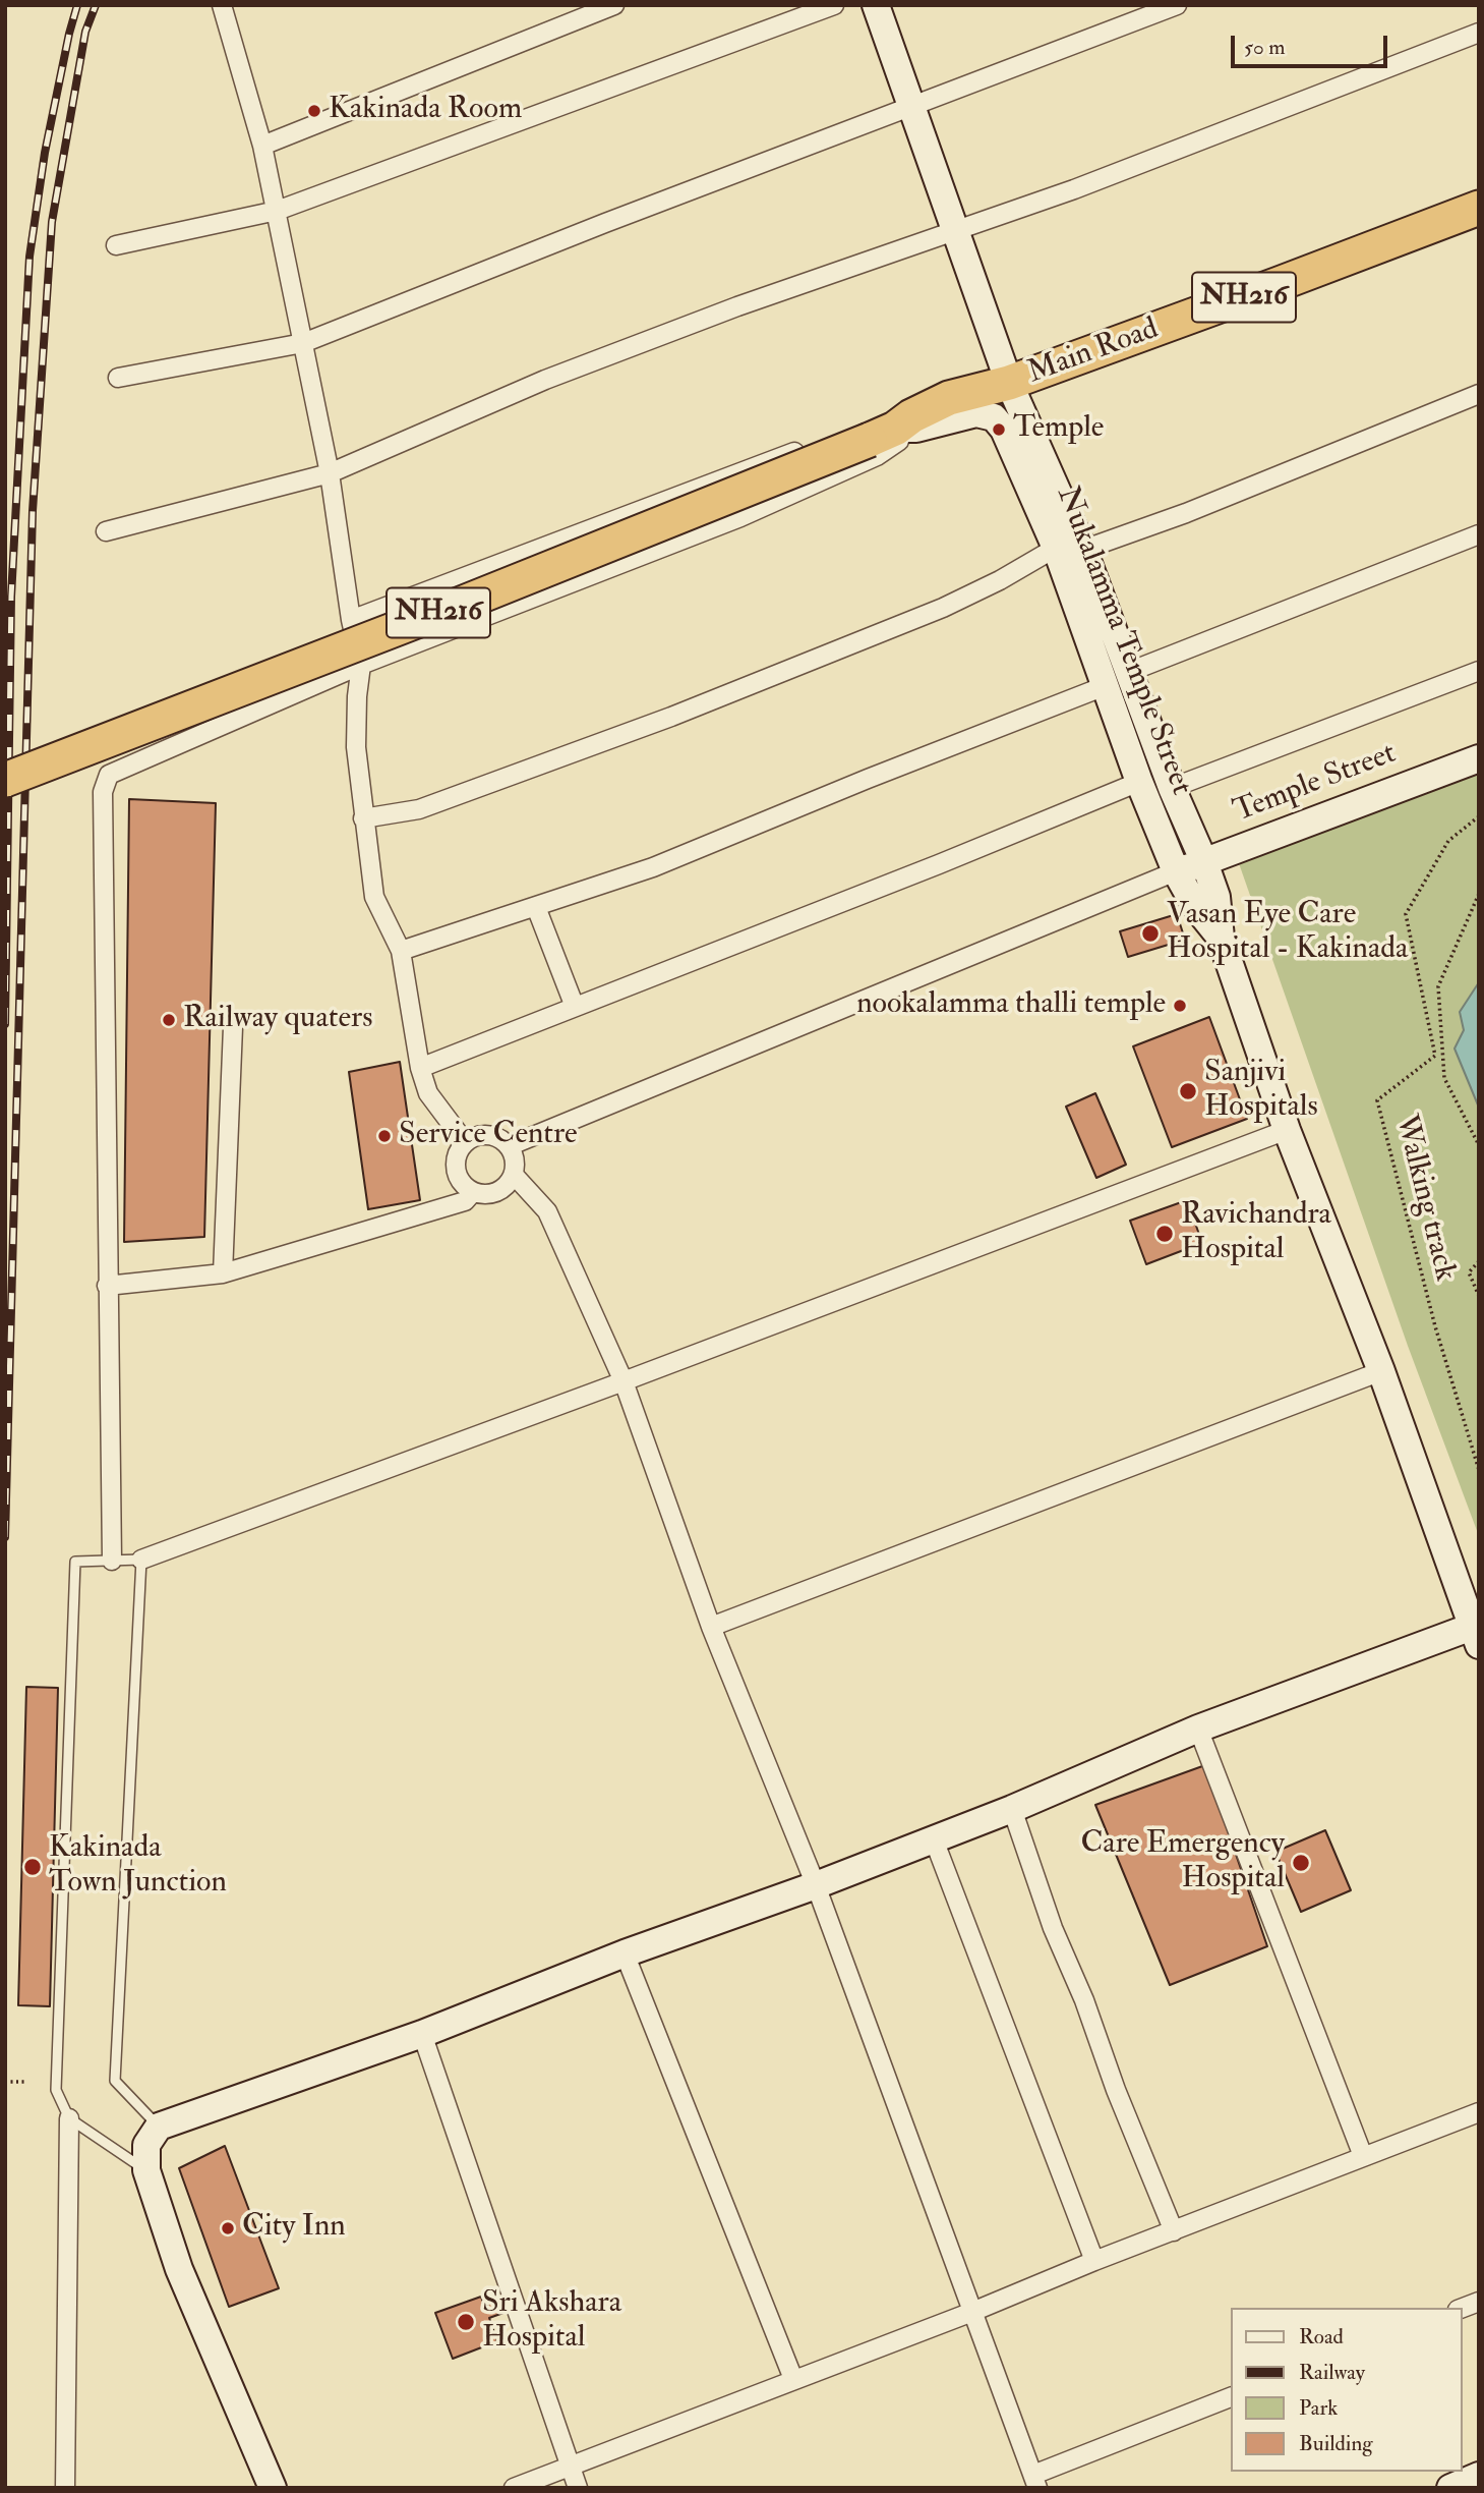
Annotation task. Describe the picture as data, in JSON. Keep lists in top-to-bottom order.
{
  "streets": {
    "highway": ["NH216", "Main Road"],
    "street": ["Nukalamma Temple Street", "Temple Street"],
    "path": ["Walking track"]
  },
  "crossings": [
    ["NH216", "Main Road"],
    ["NH216", "Nukalamma Temple Street"],
    ["Main Road", "Nukalamma Temple Street"],
    ["Nukalamma Temple Street", "Temple Street"]
  ],
  "places": [
    "Kakinada Room",
    "Temple",
    "Vasan Eye Care Hospital - Kakinada",
    "nookalamma thalli temple",
    "Railway quaters",
    "Sanjivi Hospitals",
    "Service Centre",
    "Ravichandra Hospital",
    "Care Emergency Hospital",
    "Kakinada Town Junction",
    "City Inn",
    "Sri Akshara Hospital"
  ],
  "legend": [
    "Road",
    "Railway",
    "Park",
    "Building"
  ],
  "scale_bar": "50 m"
}
